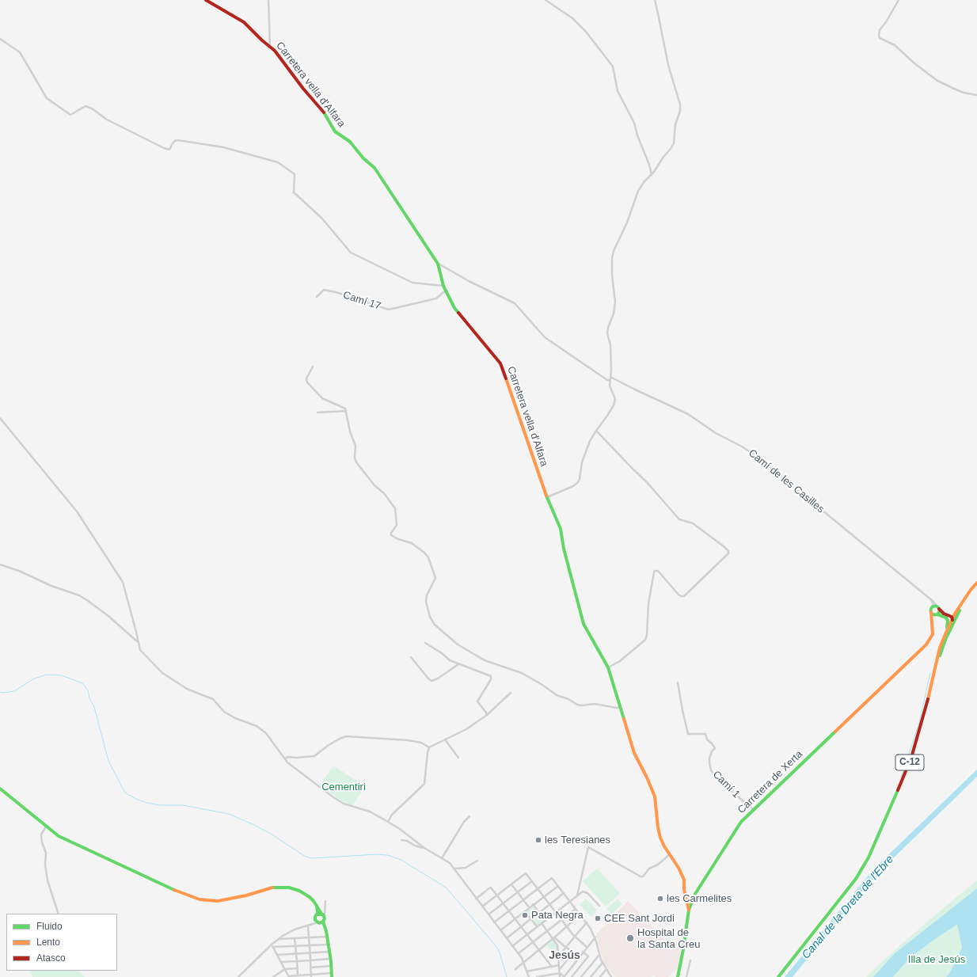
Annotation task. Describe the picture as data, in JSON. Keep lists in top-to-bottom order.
{
  "streets": {
    "street": [
      "Carretera vella d'Alfara",
      "Camí 17",
      "Camí de les Casilles",
      "C-12",
      "Carretera de Xerta",
      "Camí 1"
    ]
  },
  "crossings": [
    ["Carretera vella d'Alfara", "Camí 17"],
    ["Carretera vella d'Alfara", "Camí de les Casilles"],
    ["Carretera vella d'Alfara", "Carretera de Xerta"],
    ["Carretera de Xerta", "Camí 1"]
  ],
  "districts": ["Jesús"],
  "water": ["Canal de la Dreta de l'Ebre"],
  "parks": ["Cementiri", "Illa de Jesús"],
  "places": [
    "les Teresianes",
    "les Carmelites",
    "Pata Negra",
    "CEE Sant Jordi",
    "Hospital de la Santa Creu"
  ],
  "legend": ["Fluido", "Lento", "Atasco"]
}
